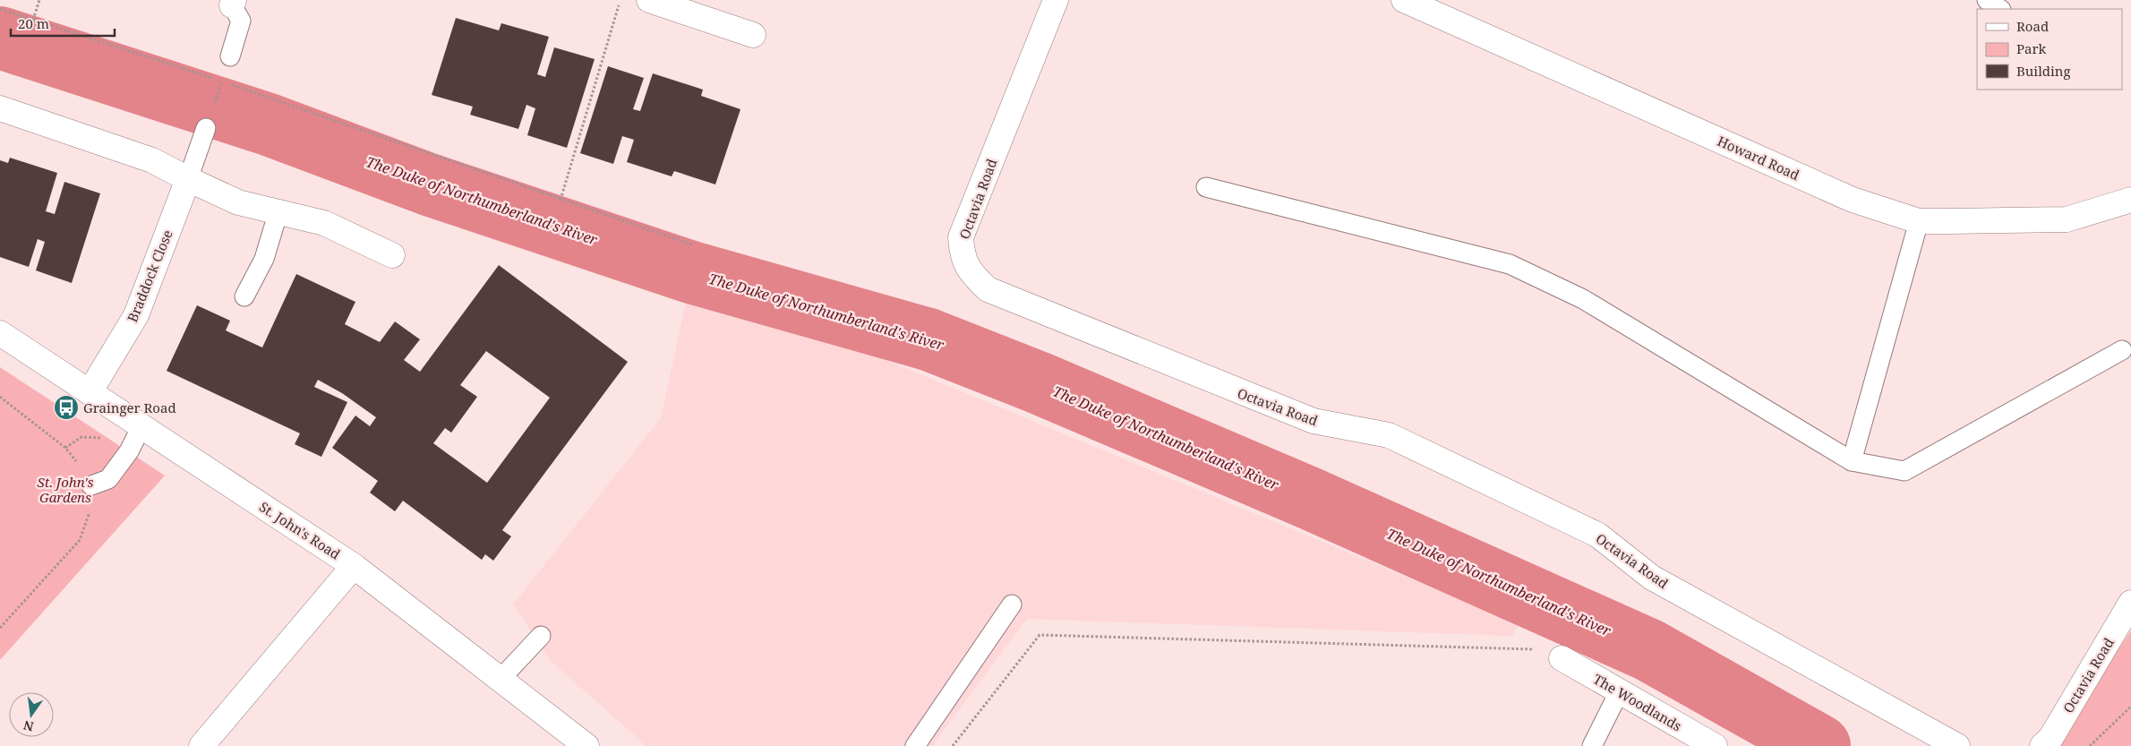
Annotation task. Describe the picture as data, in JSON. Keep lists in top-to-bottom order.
{
  "streets": {
    "street": [
      "Howard Road",
      "Octavia Road",
      "Braddock Close",
      "St. John's Road",
      "The Woodlands"
    ]
  },
  "crossings": [
    ["Braddock Close", "St. John's Road"]
  ],
  "water": ["The Duke of Northumberland's River"],
  "parks": ["St. John's Gardens"],
  "places": {
    "bus stop": ["Grainger Road"]
  },
  "legend": ["Road", "Park", "Building"],
  "scale_bar": "20 m",
  "north": "bottom"
}
